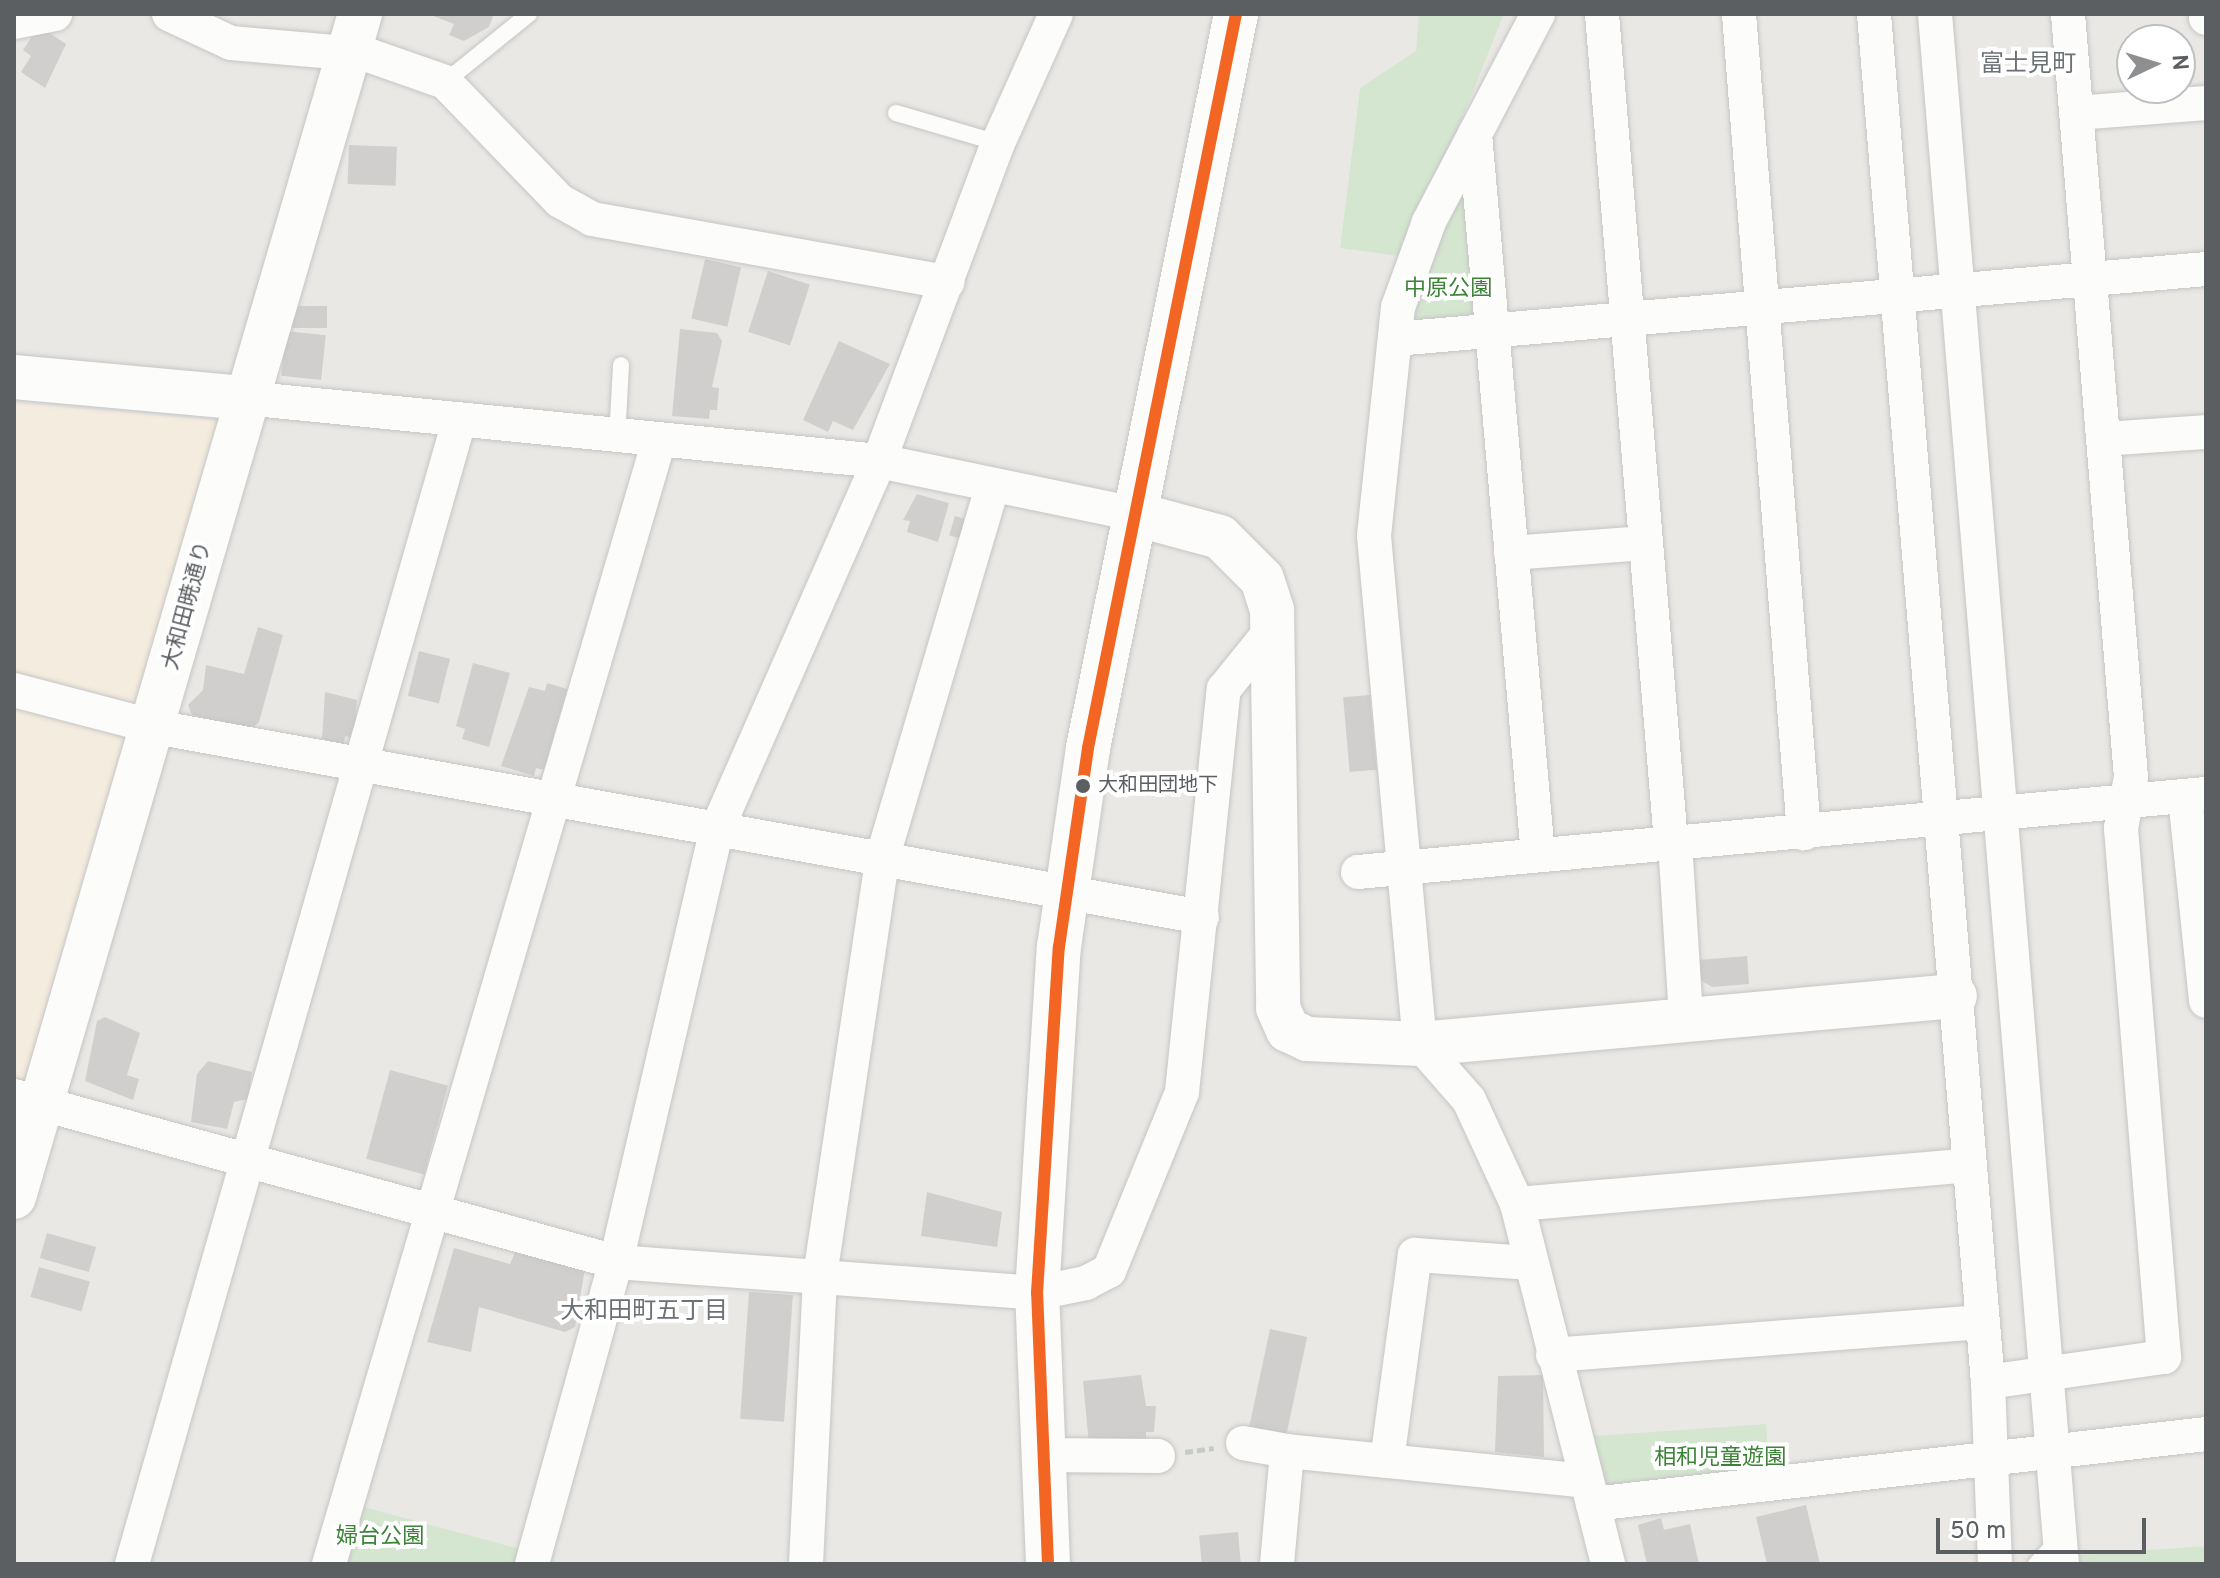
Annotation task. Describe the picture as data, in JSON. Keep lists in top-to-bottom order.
{
  "streets": {
    "street": ["大和田暁通り"]
  },
  "districts": ["富士見町", "大和田町五丁目"],
  "parks": ["中原公園", "相和児童遊園", "婦台公園"],
  "places": ["大和田団地下"],
  "scale_bar": "50 m",
  "north": "right"
}
